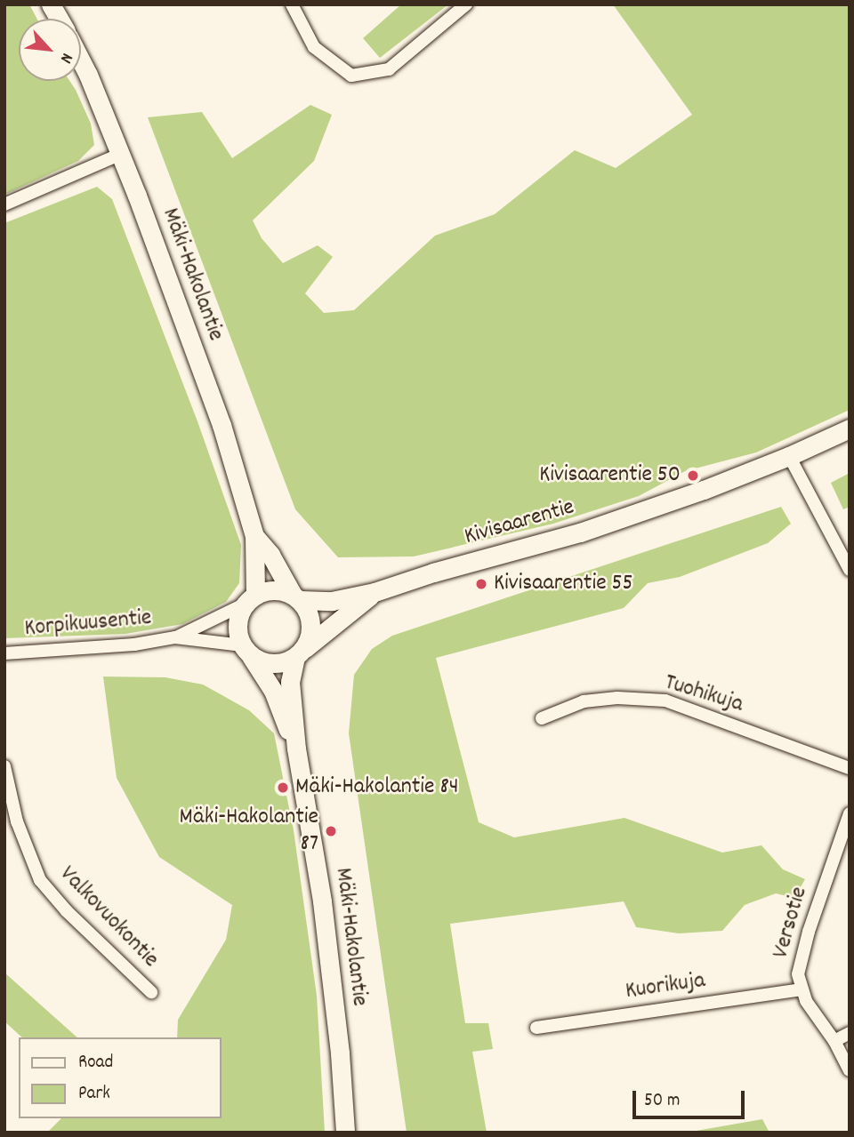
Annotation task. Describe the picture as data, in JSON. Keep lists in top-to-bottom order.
{
  "streets": {
    "street": [
      "Mäki-Hakolantie",
      "Kivisaarentie",
      "Korpikuusentie",
      "Tuohikuja",
      "Valkovuokontie",
      "Versotie",
      "Kuorikuja"
    ]
  },
  "crossings": [
    ["Mäki-Hakolantie", "Kivisaarentie"],
    ["Mäki-Hakolantie", "Korpikuusentie"],
    ["Kivisaarentie", "Korpikuusentie"],
    ["Versotie", "Kuorikuja"]
  ],
  "places": [
    "Kivisaarentie 50",
    "Kivisaarentie 55",
    "Mäki-Hakolantie 84",
    "Mäki-Hakolantie 87"
  ],
  "legend": ["Road", "Park"],
  "scale_bar": "50 m",
  "north": "bottom right"
}
